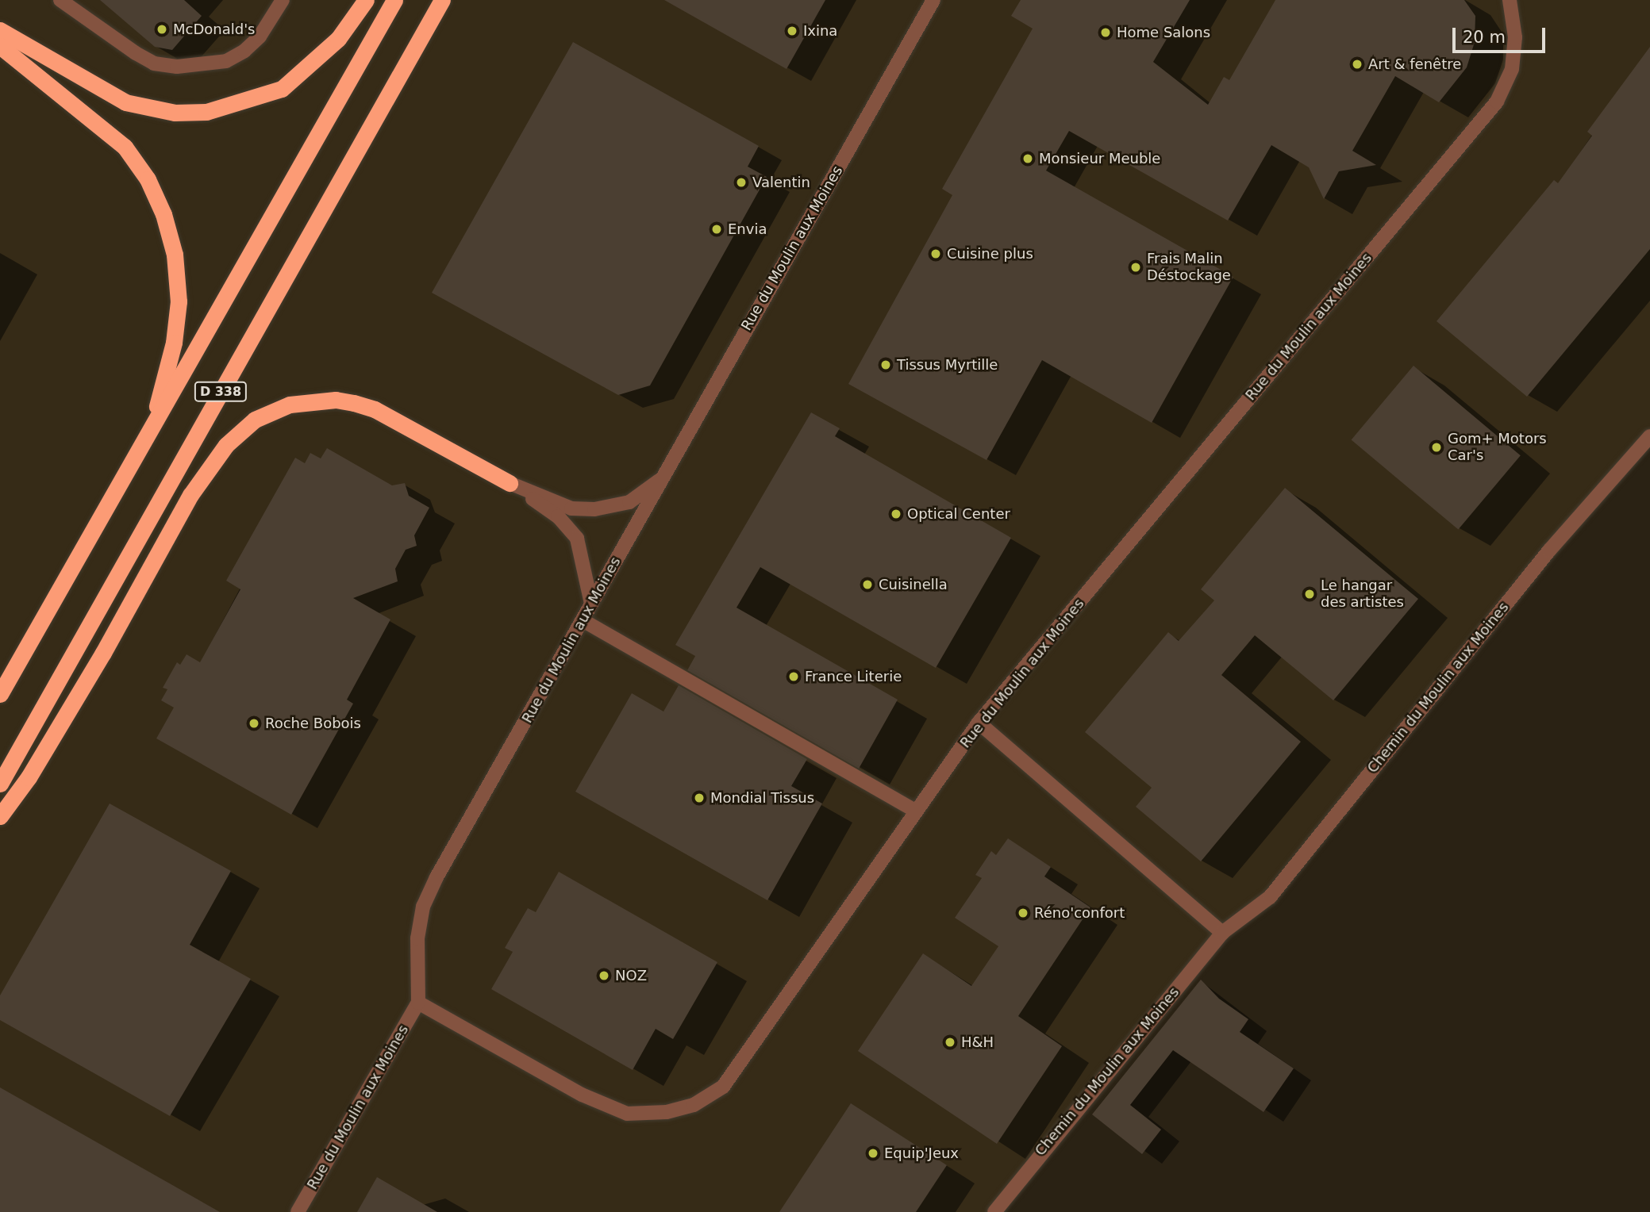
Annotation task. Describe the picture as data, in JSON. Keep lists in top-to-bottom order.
{
  "streets": {
    "highway": ["D 338"],
    "street": ["Rue du Moulin aux Moines", "Chemin du Moulin aux Moines"]
  },
  "places": [
    "McDonald's",
    "Ixina",
    "Home Salons",
    "Art & fenêtre",
    "Monsieur Meuble",
    "Valentin",
    "Envia",
    "Cuisine plus",
    "Frais Malin Déstockage",
    "Tissus Myrtille",
    "Gom+ Motors Car's",
    "Optical Center",
    "Cuisinella",
    "Le hangar des artistes",
    "France Literie",
    "Roche Bobois",
    "Mondial Tissus",
    "Réno'confort",
    "NOZ",
    "H&H",
    "Equip'Jeux"
  ],
  "scale_bar": "20 m"
}
